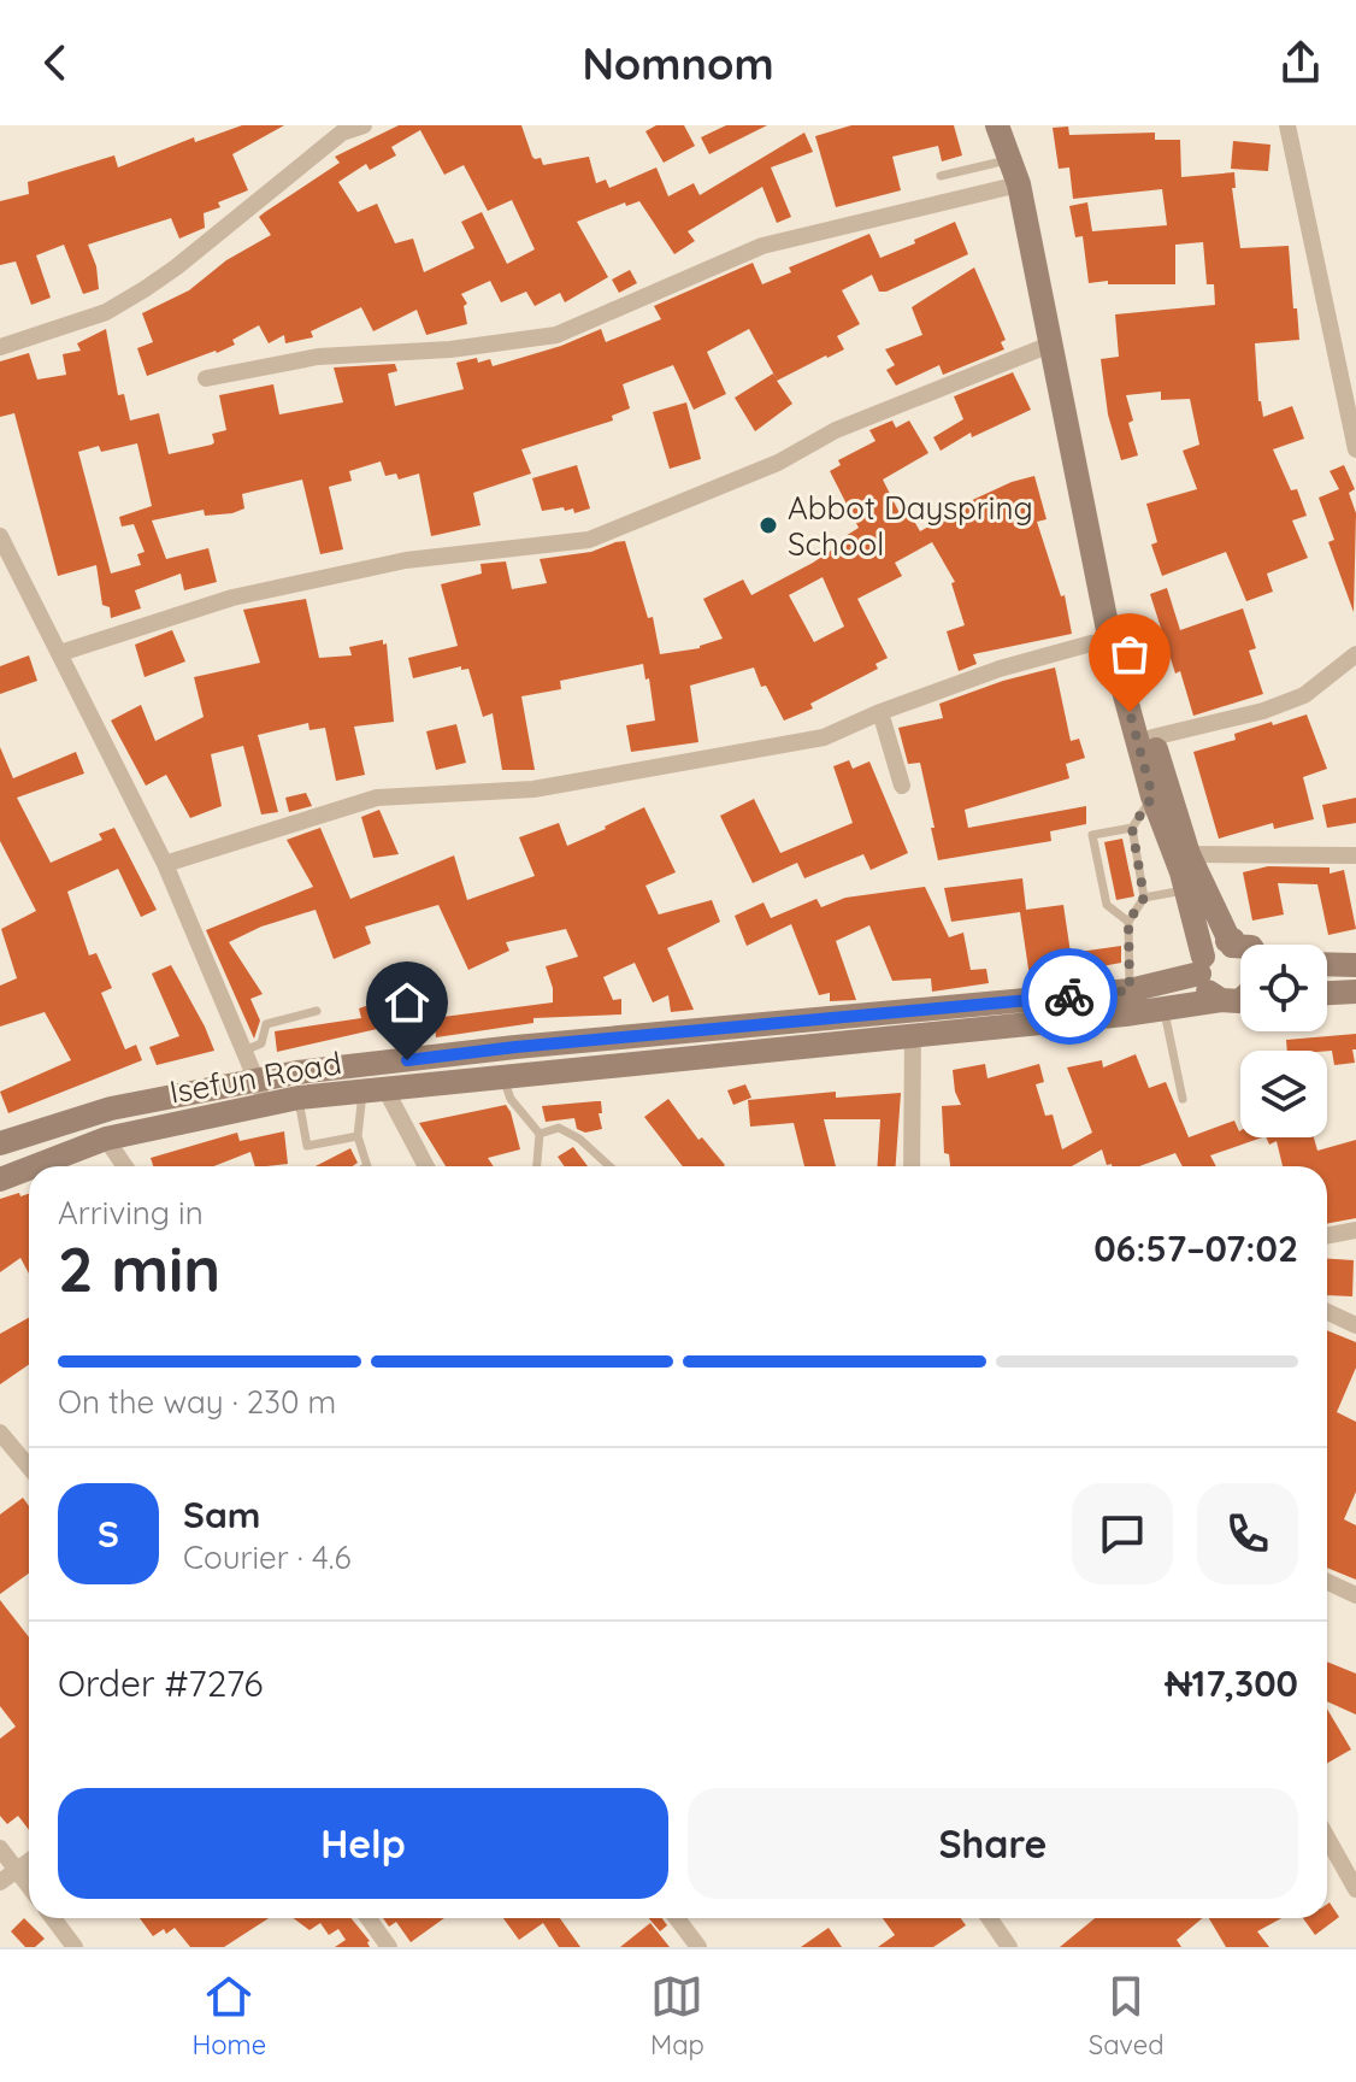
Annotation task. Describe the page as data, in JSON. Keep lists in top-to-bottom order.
{
  "streets": {
    "street": ["Isefun Road"]
  },
  "places": ["Abbot Dayspring School"],
  "page": {
    "header": "Nomnom",
    "heading": ["2 min", "Arriving in", "06:57–07:02"],
    "panel": [
      "Sam",
      "Courier · 4.6",
      "Order #7276",
      "₦17,300"
    ],
    "bar": "On the way · 230 m",
    "round": "S",
    "buttons": ["Help", "Share"],
    "tabs": ["Home", "Map", "Saved"]
  }
}
